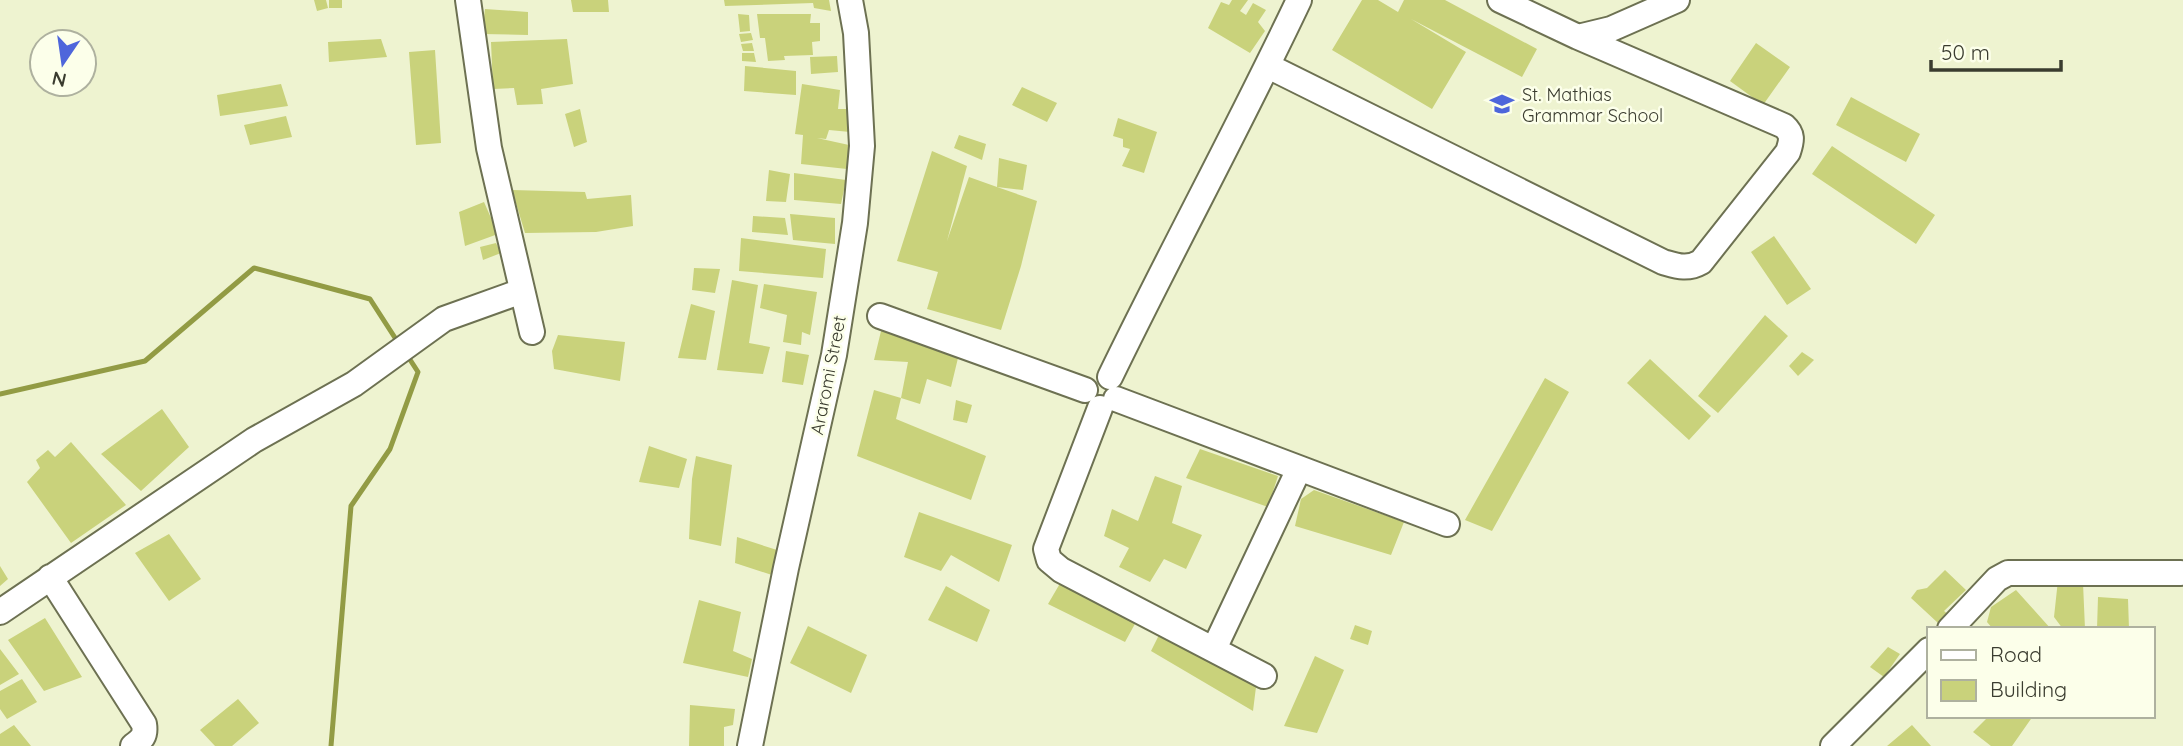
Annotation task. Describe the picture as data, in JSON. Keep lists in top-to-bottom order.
{
  "streets": {
    "street": ["Araromi Street"]
  },
  "places": {
    "school or university": ["St. Mathias Grammar School"]
  },
  "legend": ["Road", "Building"],
  "scale_bar": "50 m",
  "north": "bottom"
}
